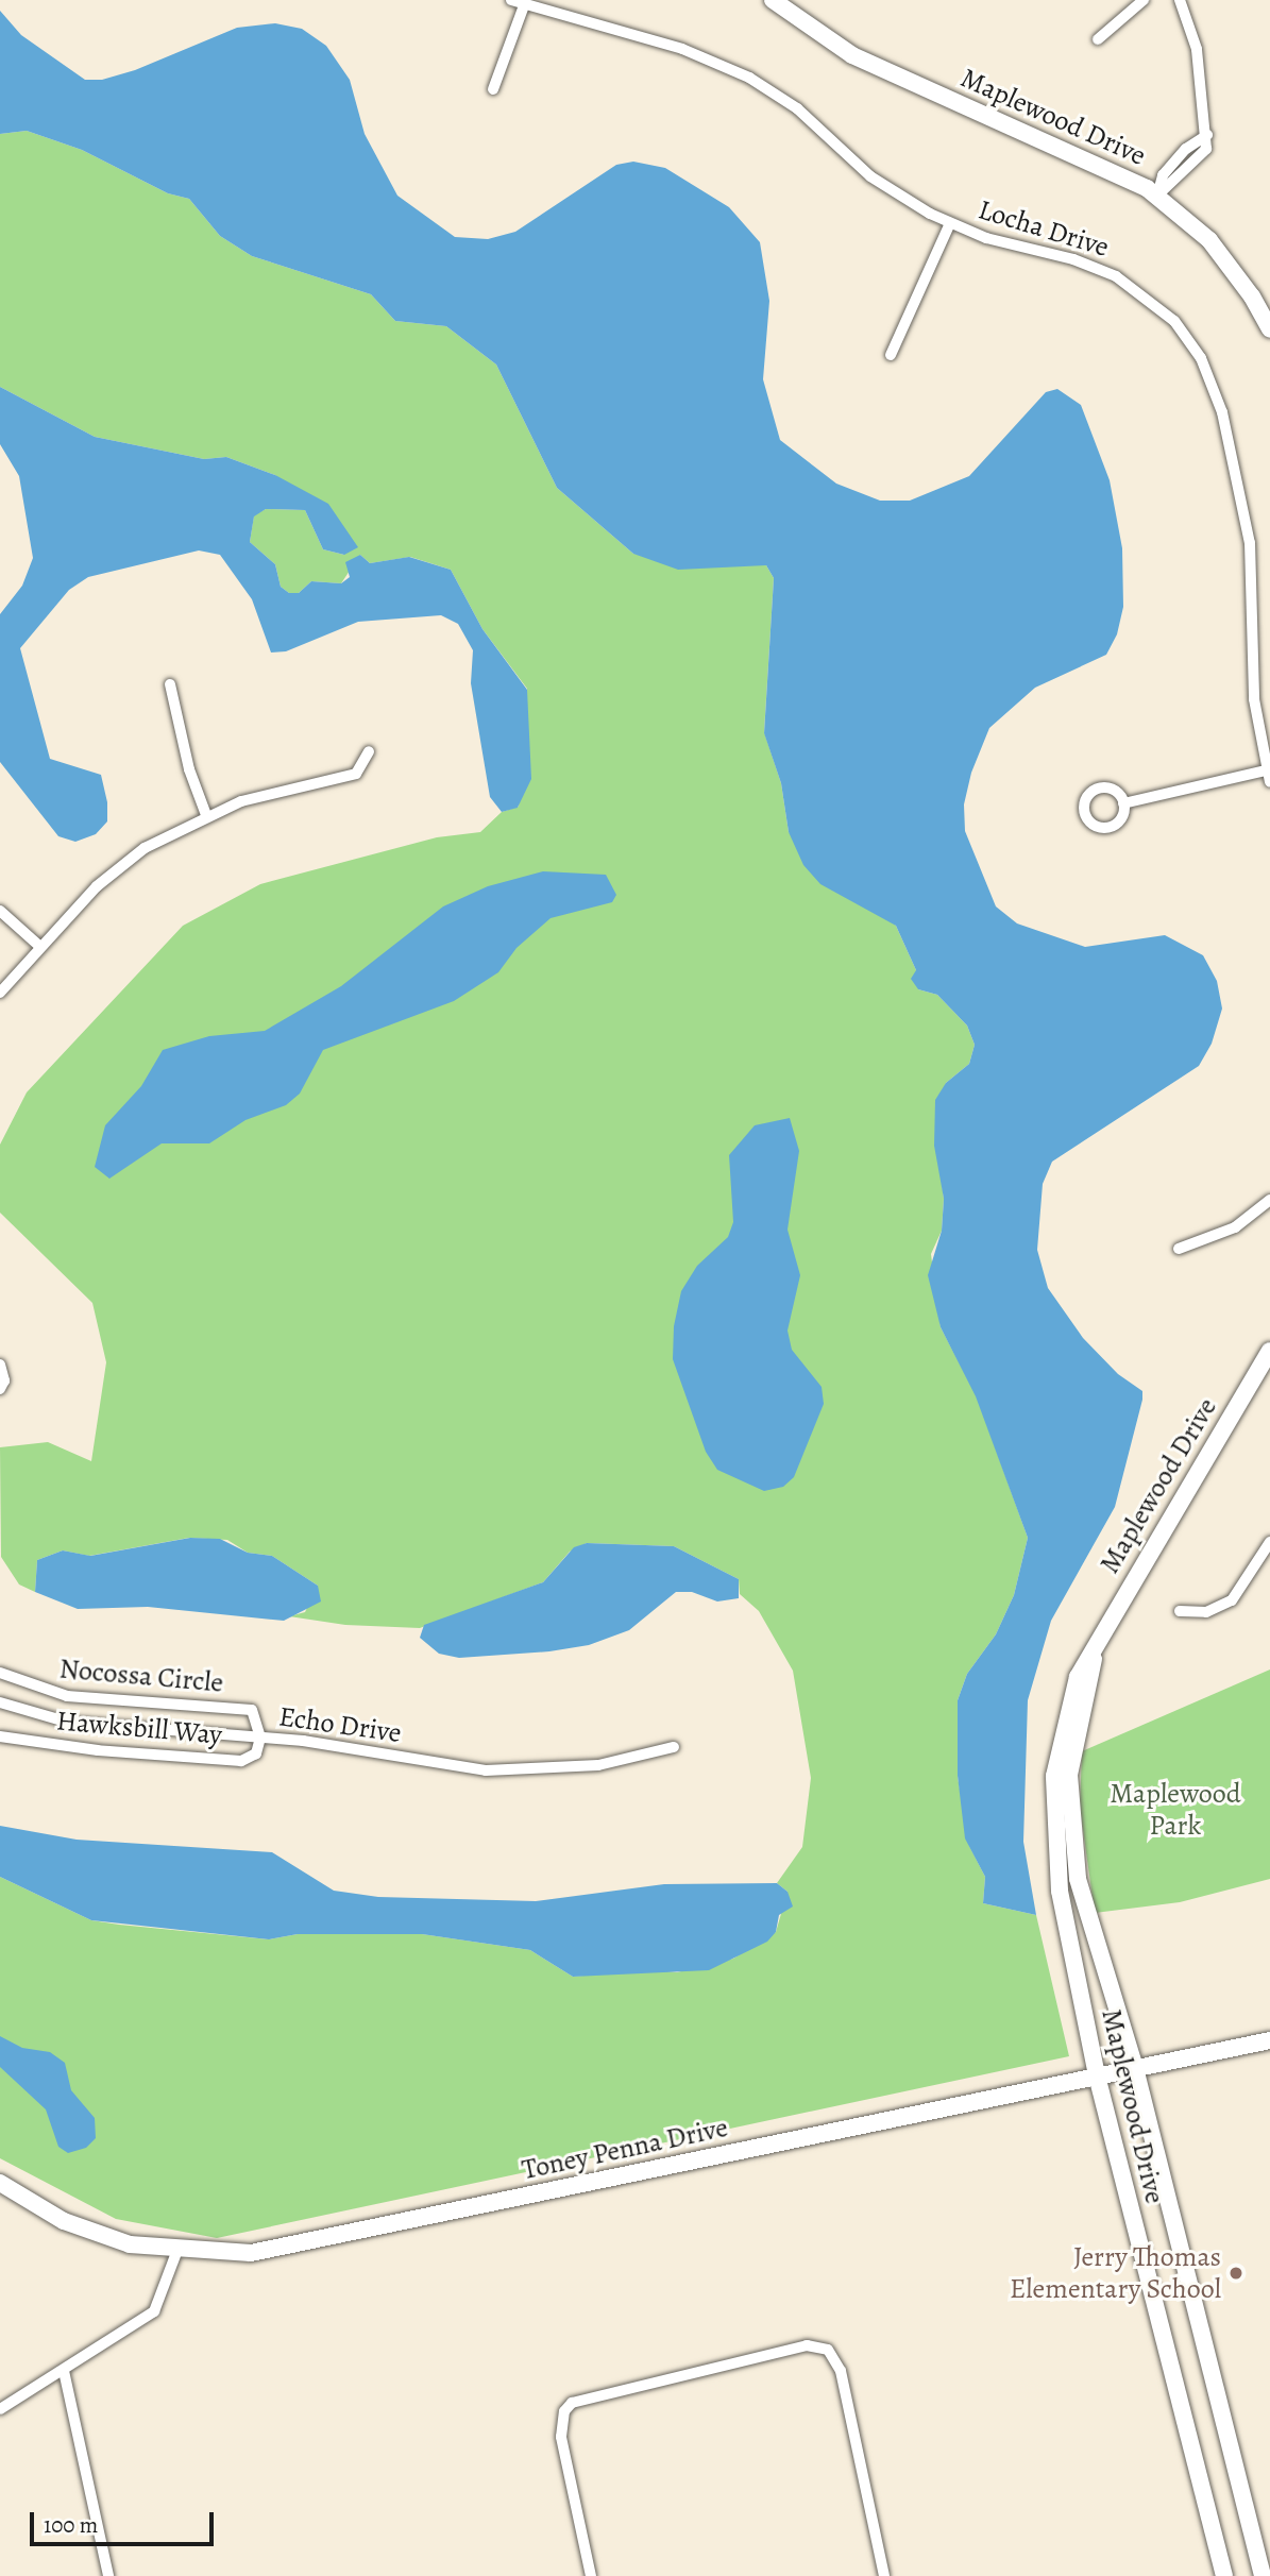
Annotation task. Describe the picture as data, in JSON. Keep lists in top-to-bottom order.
{
  "streets": {
    "street": [
      "Maplewood Drive",
      "Locha Drive",
      "Nocossa Circle",
      "Echo Drive",
      "Hawksbill Way",
      "Toney Penna Drive"
    ]
  },
  "crossings": [
    ["Maplewood Drive", "Toney Penna Drive"],
    ["Nocossa Circle", "Echo Drive"],
    ["Nocossa Circle", "Hawksbill Way"],
    ["Echo Drive", "Hawksbill Way"]
  ],
  "parks": ["Maplewood Park"],
  "places": ["Jerry Thomas Elementary School"],
  "scale_bar": "100 m"
}
